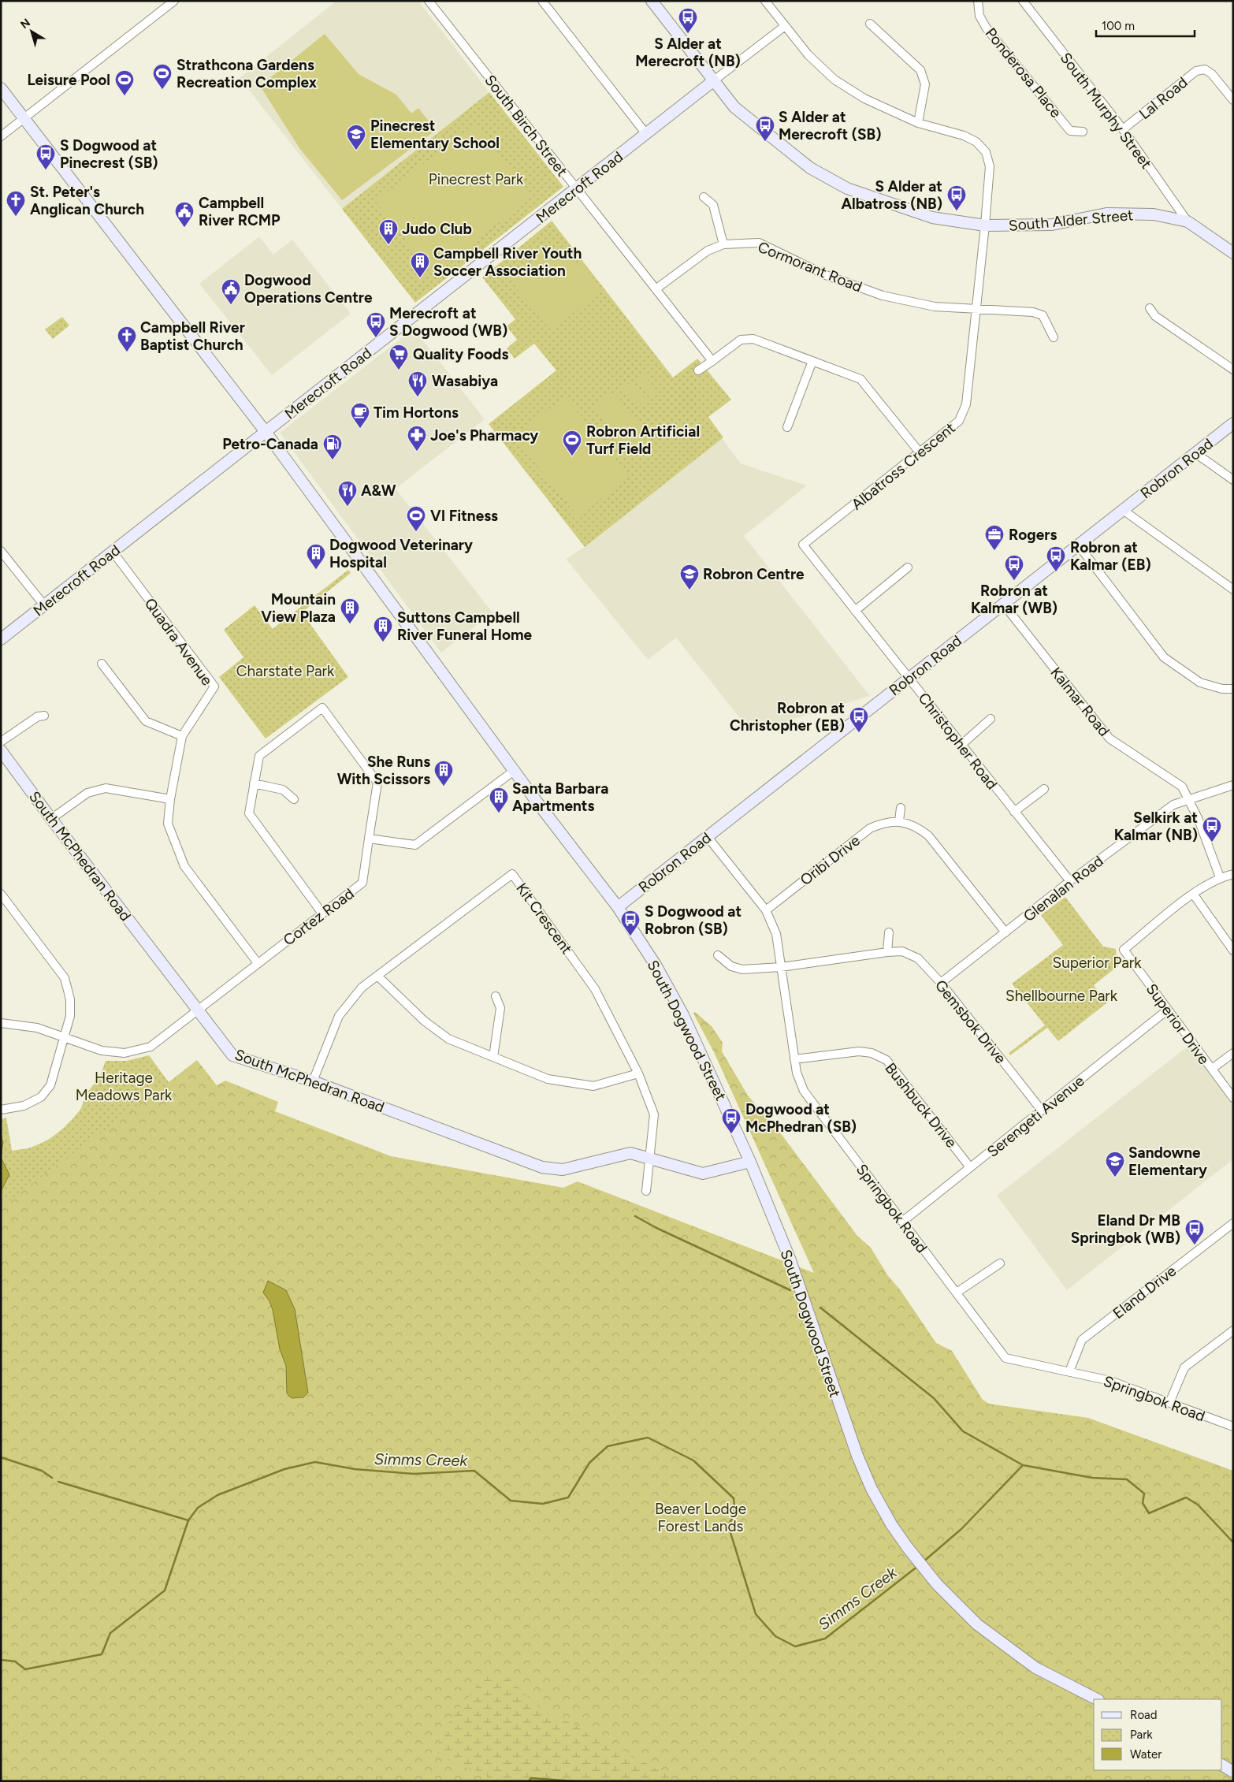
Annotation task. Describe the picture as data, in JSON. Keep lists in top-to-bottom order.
{
  "streets": {
    "street": [
      "Ponderosa Place",
      "Lal Road",
      "South Murphy Street",
      "South Birch Street",
      "Merecroft Road",
      "South Alder Street",
      "Cormorant Road",
      "Albatross Crescent",
      "Robron Road",
      "Quadra Avenue",
      "Kalmar Road",
      "Christopher Road",
      "South McPhedran Road",
      "Oribi Drive",
      "Glenalan Road",
      "Cortez Road",
      "Kit Crescent",
      "Gemsbok Drive",
      "Superior Drive",
      "South Dogwood Street",
      "Bushbuck Drive",
      "Serengeti Avenue",
      "Springbok Road",
      "Eland Drive"
    ]
  },
  "crossings": [
    ["Lal Road", "South Murphy Street"],
    ["South Murphy Street", "South Alder Street"],
    ["South Birch Street", "Merecroft Road"],
    ["South Birch Street", "Cormorant Road"],
    ["Merecroft Road", "South Alder Street"],
    ["Merecroft Road", "Albatross Crescent"],
    ["Merecroft Road", "Quadra Avenue"],
    ["Merecroft Road", "South Dogwood Street"],
    ["South Alder Street", "Albatross Crescent"],
    ["Cormorant Road", "Albatross Crescent"],
    ["Albatross Crescent", "Christopher Road"],
    ["Robron Road", "Kalmar Road"],
    ["Robron Road", "Christopher Road"],
    ["Robron Road", "South Dogwood Street"],
    ["Robron Road", "Springbok Road"],
    ["Quadra Avenue", "Cortez Road"],
    ["Kalmar Road", "Glenalan Road"],
    ["Christopher Road", "Glenalan Road"],
    ["South McPhedran Road", "Cortez Road"],
    ["South McPhedran Road", "Kit Crescent"],
    ["South McPhedran Road", "South Dogwood Street"],
    ["Oribi Drive", "Glenalan Road"],
    ["Oribi Drive", "Springbok Road"],
    ["Glenalan Road", "Gemsbok Drive"],
    ["Gemsbok Drive", "Serengeti Avenue"],
    ["Gemsbok Drive", "Springbok Road"],
    ["Superior Drive", "Serengeti Avenue"],
    ["Bushbuck Drive", "Serengeti Avenue"],
    ["Bushbuck Drive", "Springbok Road"],
    ["Serengeti Avenue", "Springbok Road"],
    ["Springbok Road", "Eland Drive"]
  ],
  "water": ["Simms Creek"],
  "parks": [
    "Pinecrest Park",
    "Charstate Park",
    "Superior Park",
    "Shellbourne Park",
    "Heritage Meadows Park",
    "Beaver Lodge Forest Lands"
  ],
  "places": {
    "bus stop": [
      "S Alder at Merecroft (NB)",
      "S Alder at Merecroft (SB)",
      "S Dogwood at Pinecrest (SB)",
      "S Alder at Albatross (NB)",
      "Merecroft at S Dogwood (WB)",
      "Robron at Kalmar (EB)",
      "Robron at Kalmar (WB)",
      "Robron at Christopher (EB)",
      "Selkirk at Kalmar (NB)",
      "S Dogwood at Robron (SB)",
      "Dogwood at McPhedran (SB)",
      "Eland Dr MB Springbok (WB)"
    ],
    "sports": [
      "Strathcona Gardens Recreation Complex",
      "Leisure Pool",
      "Robron Artificial Turf Field",
      "VI Fitness"
    ],
    "school or university": ["Pinecrest Elementary School", "Robron Centre", "Sandowne Elementary"],
    "church": ["St. Peter's Anglican Church", "Campbell River Baptist Church"],
    "public building": ["Campbell River RCMP", "Dogwood Operations Centre"],
    "building": [
      "Judo Club",
      "Campbell River Youth Soccer Association",
      "Dogwood Veterinary Hospital",
      "Mountain View Plaza",
      "Suttons Campbell River Funeral Home",
      "She Runs With Scissors",
      "Santa Barbara Apartments"
    ],
    "supermarket": ["Quality Foods"],
    "restaurant": ["Wasabiya", "A&W"],
    "cafe": ["Tim Hortons"],
    "pharmacy": ["Joe's Pharmacy"],
    "fuel station": ["Petro-Canada"],
    "office": ["Rogers"]
  },
  "legend": ["Road", "Park", "Water"],
  "scale_bar": "100 m",
  "north": "top left"
}
